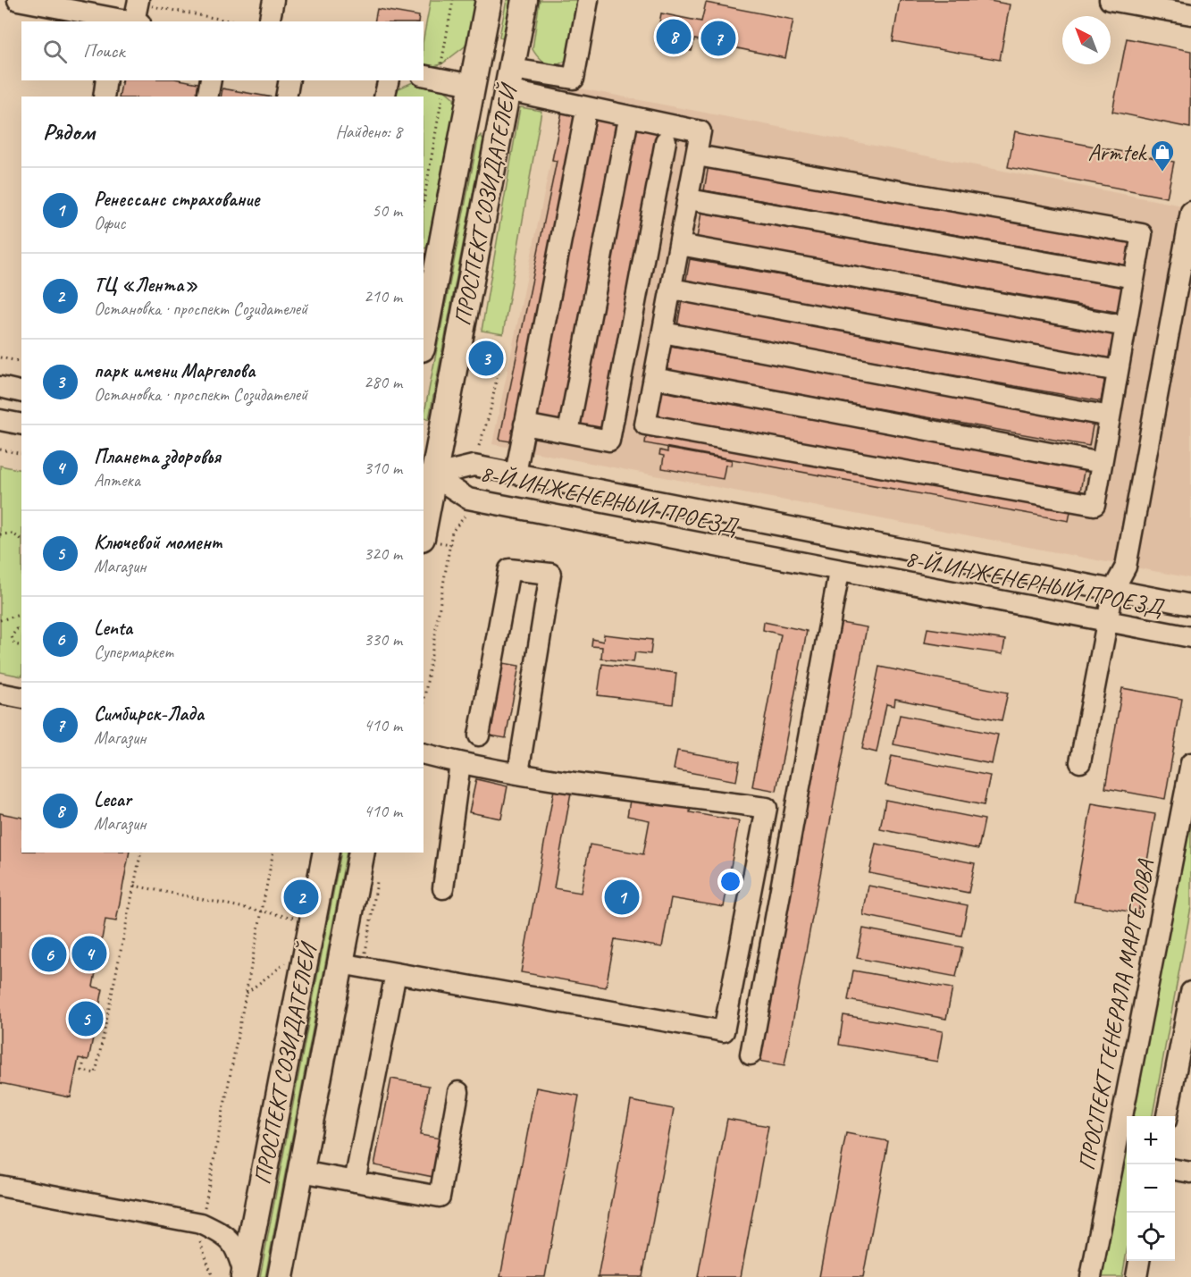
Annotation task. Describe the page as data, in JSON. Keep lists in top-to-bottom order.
{
  "streets": {
    "main road": ["ПРОСПЕКТ СОЗИДАТЕЛЕЙ"],
    "street": ["8-Й ИНЖЕНЕРНЫЙ ПРОЕЗД", "ПРОСПЕКТ ГЕНЕРАЛА МАРГЕЛОВА"]
  },
  "crossings": [
    ["ПРОСПЕКТ СОЗИДАТЕЛЕЙ", "8-Й ИНЖЕНЕРНЫЙ ПРОЕЗД"]
  ],
  "places": {
    "shop": ["Armtek"]
  },
  "north": "top left",
  "page": {
    "pins": [
      "8",
      "7",
      "3",
      "1",
      "2",
      "4",
      "6",
      "5"
    ],
    "search": "Поиск",
    "heading": ["Рядом", "Найдено: 8"],
    "list": [
      {
        "mark": "1",
        "name": "Ренессанс страхование",
        "note": "Офис",
        "value": "50 m"
      },
      {
        "mark": "2",
        "name": "ТЦ «Лента»",
        "note": "Остановка · проспект Созидателей",
        "value": "210 m"
      },
      {
        "mark": "3",
        "name": "парк имени Маргелова",
        "note": "Остановка · проспект Созидателей",
        "value": "280 m"
      },
      {
        "mark": "4",
        "name": "Планета здоровья",
        "note": "Аптека",
        "value": "310 m"
      },
      {
        "mark": "5",
        "name": "Ключевой момент",
        "note": "Магазин",
        "value": "320 m"
      },
      {
        "mark": "6",
        "name": "Lenta",
        "note": "Супермаркет",
        "value": "330 m"
      },
      {
        "mark": "7",
        "name": "Симбирск-Лада",
        "note": "Магазин",
        "value": "410 m"
      },
      {
        "mark": "8",
        "name": "Lecar",
        "note": "Магазин",
        "value": "410 m"
      }
    ],
    "map_buttons": ["+", "−"]
  }
}
